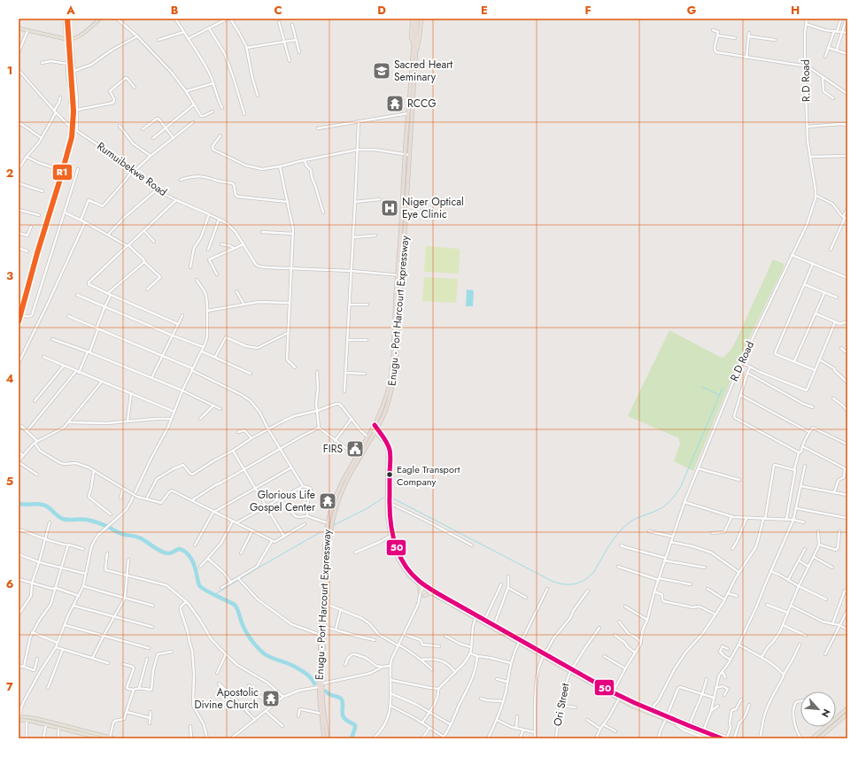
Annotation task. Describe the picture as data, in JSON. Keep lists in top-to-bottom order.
{
  "streets": {
    "highway": ["Enugu - Port Harcourt Expressway"],
    "street": ["R.D Road", "Rumuibekwe Road", "Ori Street"]
  },
  "crossings": [
    ["Rumuibekwe Road", "Enugu - Port Harcourt Expressway"]
  ],
  "places": {
    "school or university": ["Sacred Heart Seminary"],
    "temple": ["RCCG", "Glorious Life Gospel Center", "Apostolic Divine Church"],
    "hospital": ["Niger Optical Eye Clinic"],
    "public building": ["FIRS"],
    "other": ["Eagle Transport Company"]
  },
  "lines": ["transit line R1", "transit line 50"],
  "north": "bottom right",
  "grid": {
    "columns": [
      "A",
      "B",
      "C",
      "D",
      "E",
      "F",
      "G",
      "H"
    ],
    "rows": [
      "1",
      "2",
      "3",
      "4",
      "5",
      "6",
      "7"
    ]
  }
}
